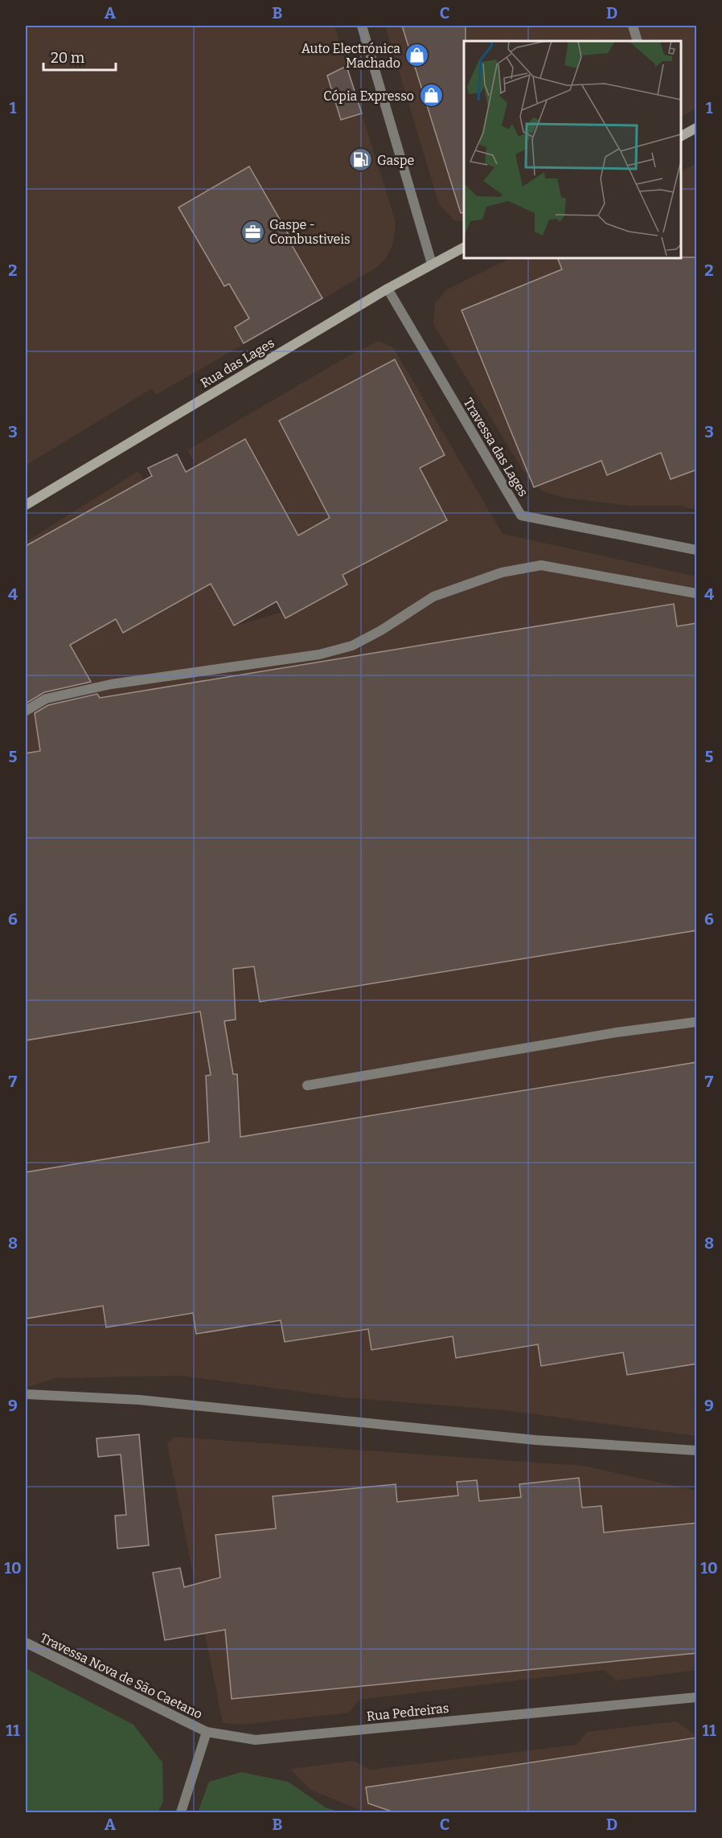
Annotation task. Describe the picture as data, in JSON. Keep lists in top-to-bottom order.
{
  "streets": {
    "main road": ["Rua das Lages"],
    "street": ["Travessa das Lages", "Travessa Nova de São Caetano", "Rua Pedreiras"]
  },
  "crossings": [
    ["Rua das Lages", "Travessa das Lages"],
    ["Travessa Nova de São Caetano", "Rua Pedreiras"]
  ],
  "places": {
    "shop": ["Auto Electrónica Machado", "Cópia Expresso"],
    "fuel station": ["Gaspe"],
    "office": ["Gaspe - Combustiveis"]
  },
  "scale_bar": "20 m",
  "grid": {
    "columns": [
      "A",
      "B",
      "C",
      "D"
    ],
    "rows": [
      "1",
      "2",
      "3",
      "4",
      "5",
      "6",
      "7",
      "8",
      "9",
      "10",
      "11"
    ]
  }
}
